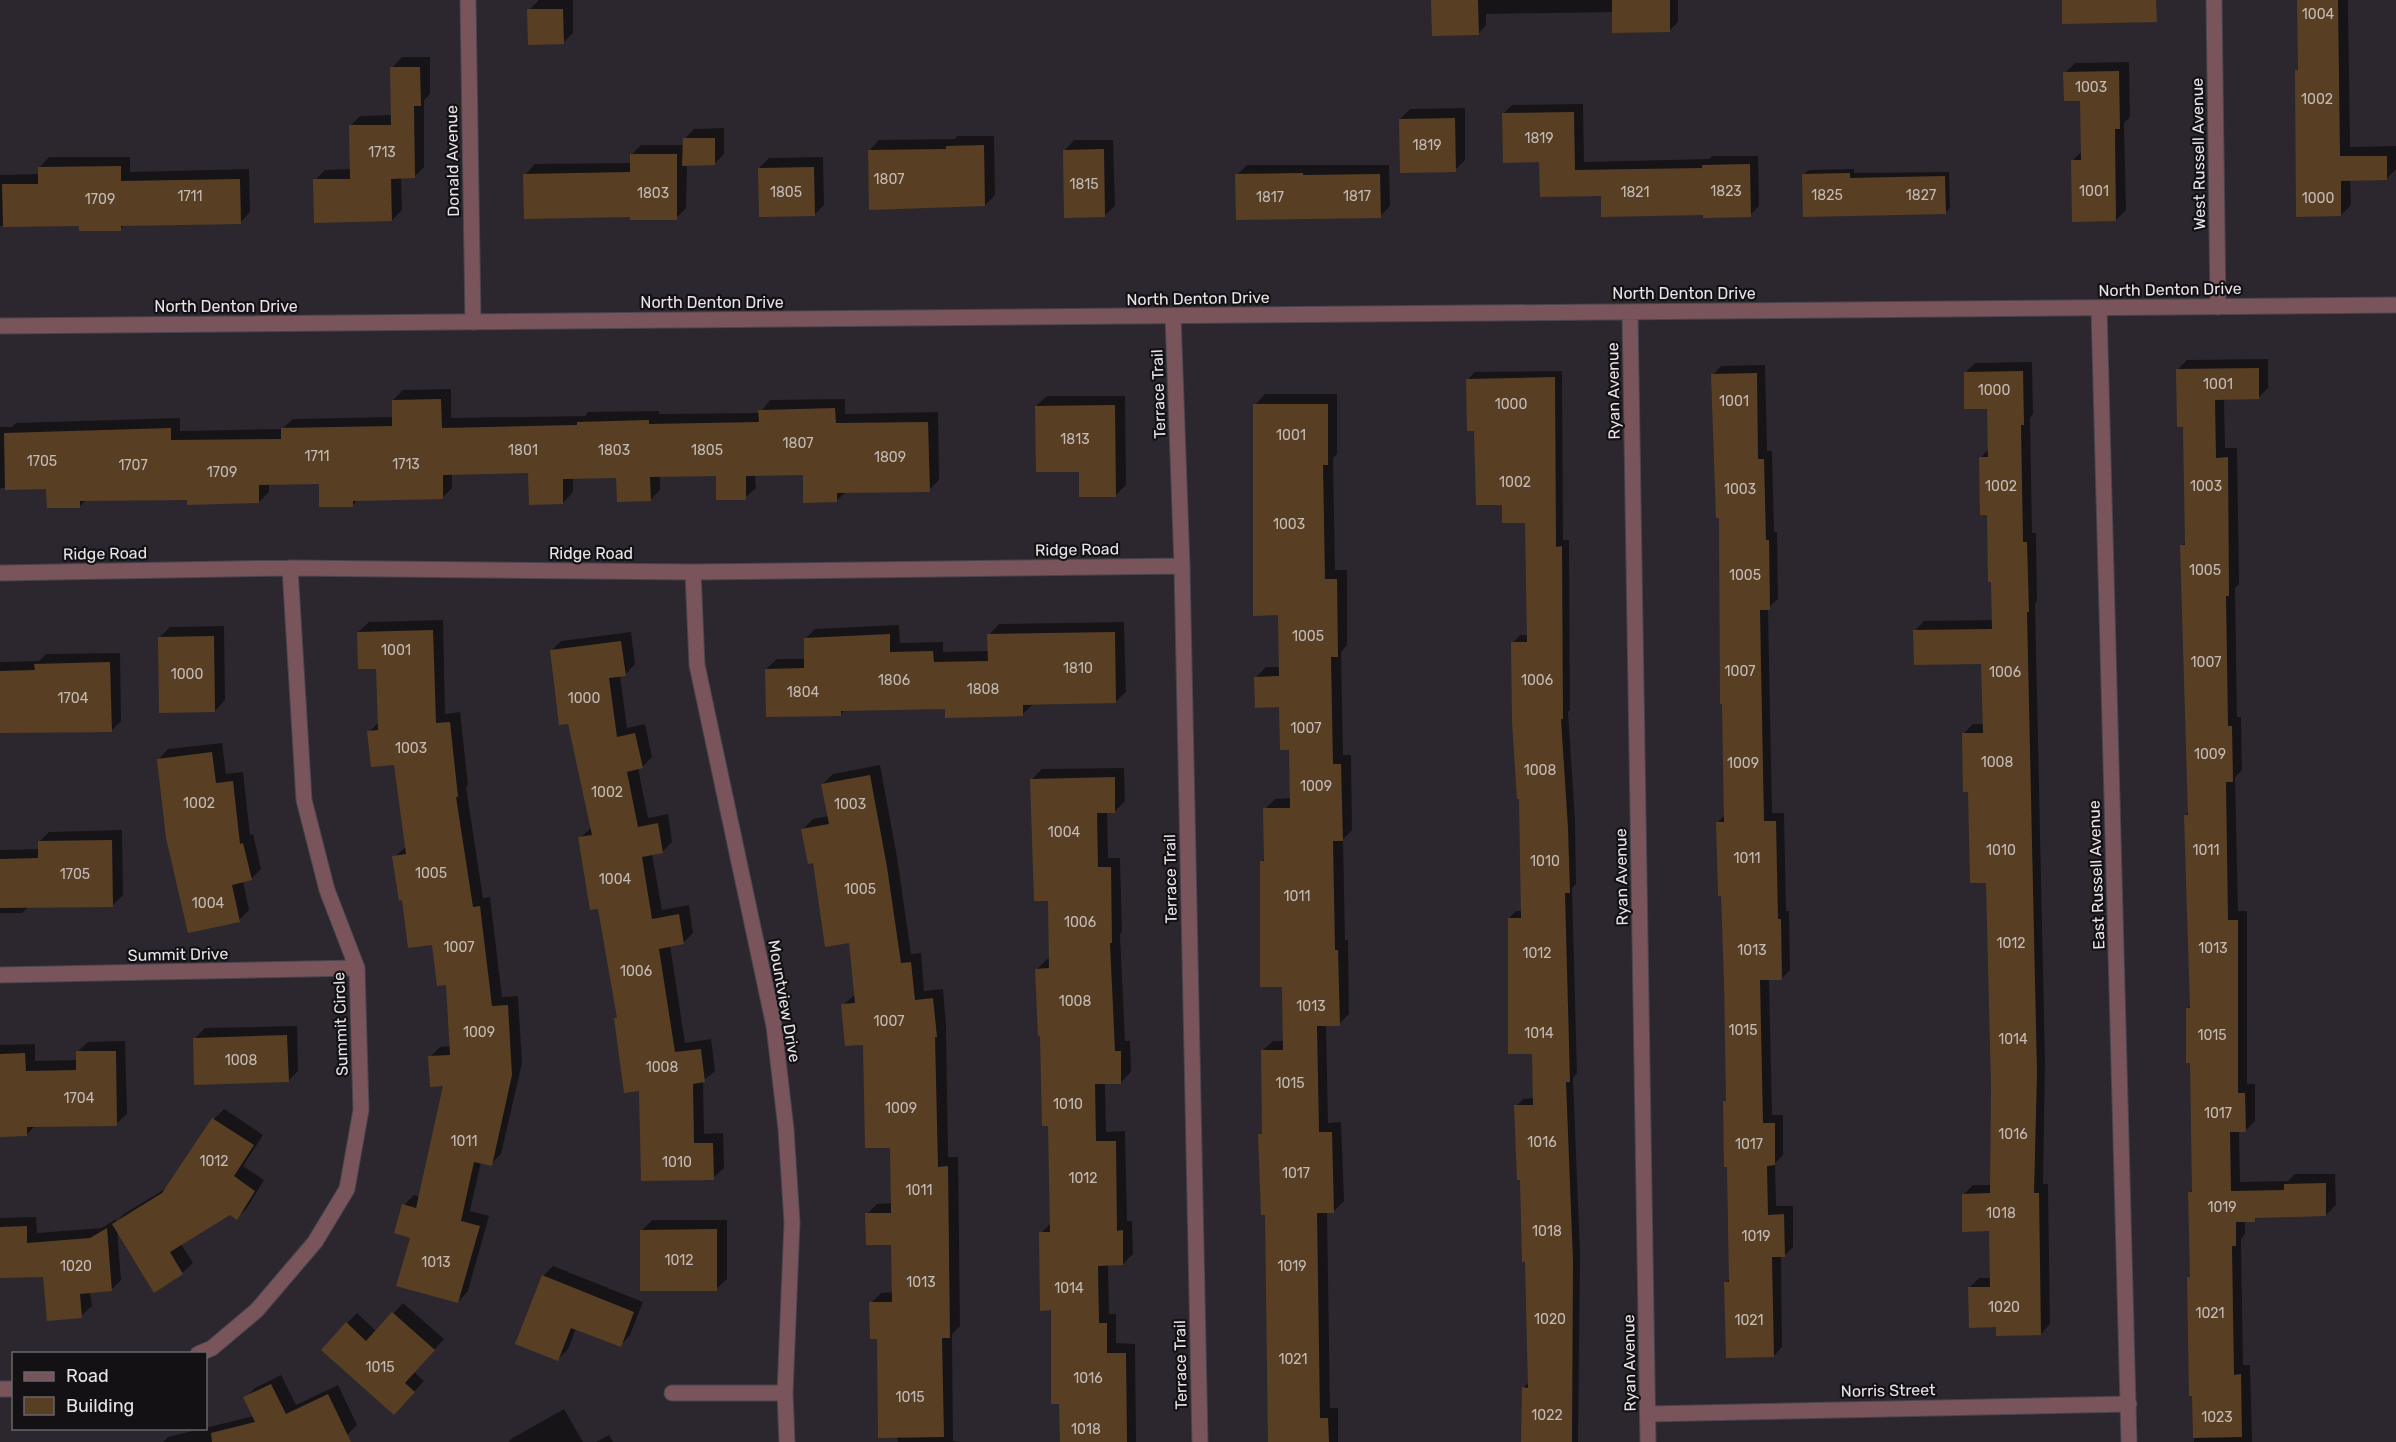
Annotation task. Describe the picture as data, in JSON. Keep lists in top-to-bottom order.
{
  "streets": {
    "street": [
      "West Russell Avenue",
      "Donald Avenue",
      "North Denton Drive",
      "Ryan Avenue",
      "Terrace Trail",
      "Ridge Road",
      "East Russell Avenue",
      "Summit Drive",
      "Mountview Drive",
      "Summit Circle",
      "Norris Street"
    ]
  },
  "crossings": [
    ["West Russell Avenue", "North Denton Drive"],
    ["Donald Avenue", "North Denton Drive"],
    ["North Denton Drive", "Ryan Avenue"],
    ["North Denton Drive", "Terrace Trail"],
    ["North Denton Drive", "East Russell Avenue"],
    ["Ryan Avenue", "Norris Street"],
    ["Terrace Trail", "Ridge Road"],
    ["Ridge Road", "Mountview Drive"],
    ["Ridge Road", "Summit Circle"],
    ["East Russell Avenue", "Norris Street"],
    ["Summit Drive", "Summit Circle"]
  ],
  "house_numbers": [
    "1004",
    "1003",
    "1002",
    "1819",
    "1819",
    "1713",
    "1807",
    "1815",
    "1823",
    "1001",
    "1805",
    "1821",
    "1803",
    "1825",
    "1827",
    "1711",
    "1817",
    "1817",
    "1000",
    "1709",
    "1001",
    "1000",
    "1001",
    "1000",
    "1001",
    "1813",
    "1807",
    "1801",
    "1803",
    "1805",
    "1711",
    "1809",
    "1705",
    "1713",
    "1707",
    "1709",
    "1002",
    "1002",
    "1003",
    "1003",
    "1003",
    "1005",
    "1005",
    "1005",
    "1001",
    "1007",
    "1810",
    "1007",
    "1006",
    "1000",
    "1806",
    "1006",
    "1808",
    "1804",
    "1704",
    "1000",
    "1007",
    "1003",
    "1009",
    "1008",
    "1009",
    "1008",
    "1009",
    "1002",
    "1002",
    "1003",
    "1004",
    "1010",
    "1011",
    "1011",
    "1010",
    "1005",
    "1705",
    "1004",
    "1005",
    "1011",
    "1004",
    "1006",
    "1012",
    "1007",
    "1013",
    "1013",
    "1012",
    "1006",
    "1008",
    "1013",
    "1007",
    "1015",
    "1009",
    "1014",
    "1015",
    "1014",
    "1008",
    "1008",
    "1015",
    "1704",
    "1010",
    "1009",
    "1017",
    "1016",
    "1011",
    "1016",
    "1017",
    "1012",
    "1010",
    "1017",
    "1012",
    "1011",
    "1019",
    "1018",
    "1018",
    "1019",
    "1012",
    "1013",
    "1020",
    "1019",
    "1013",
    "1014",
    "1020",
    "1021",
    "1020",
    "1021",
    "1021",
    "1015",
    "1016",
    "1015",
    "1022",
    "1023",
    "1018"
  ],
  "legend": ["Road", "Building"]
}
